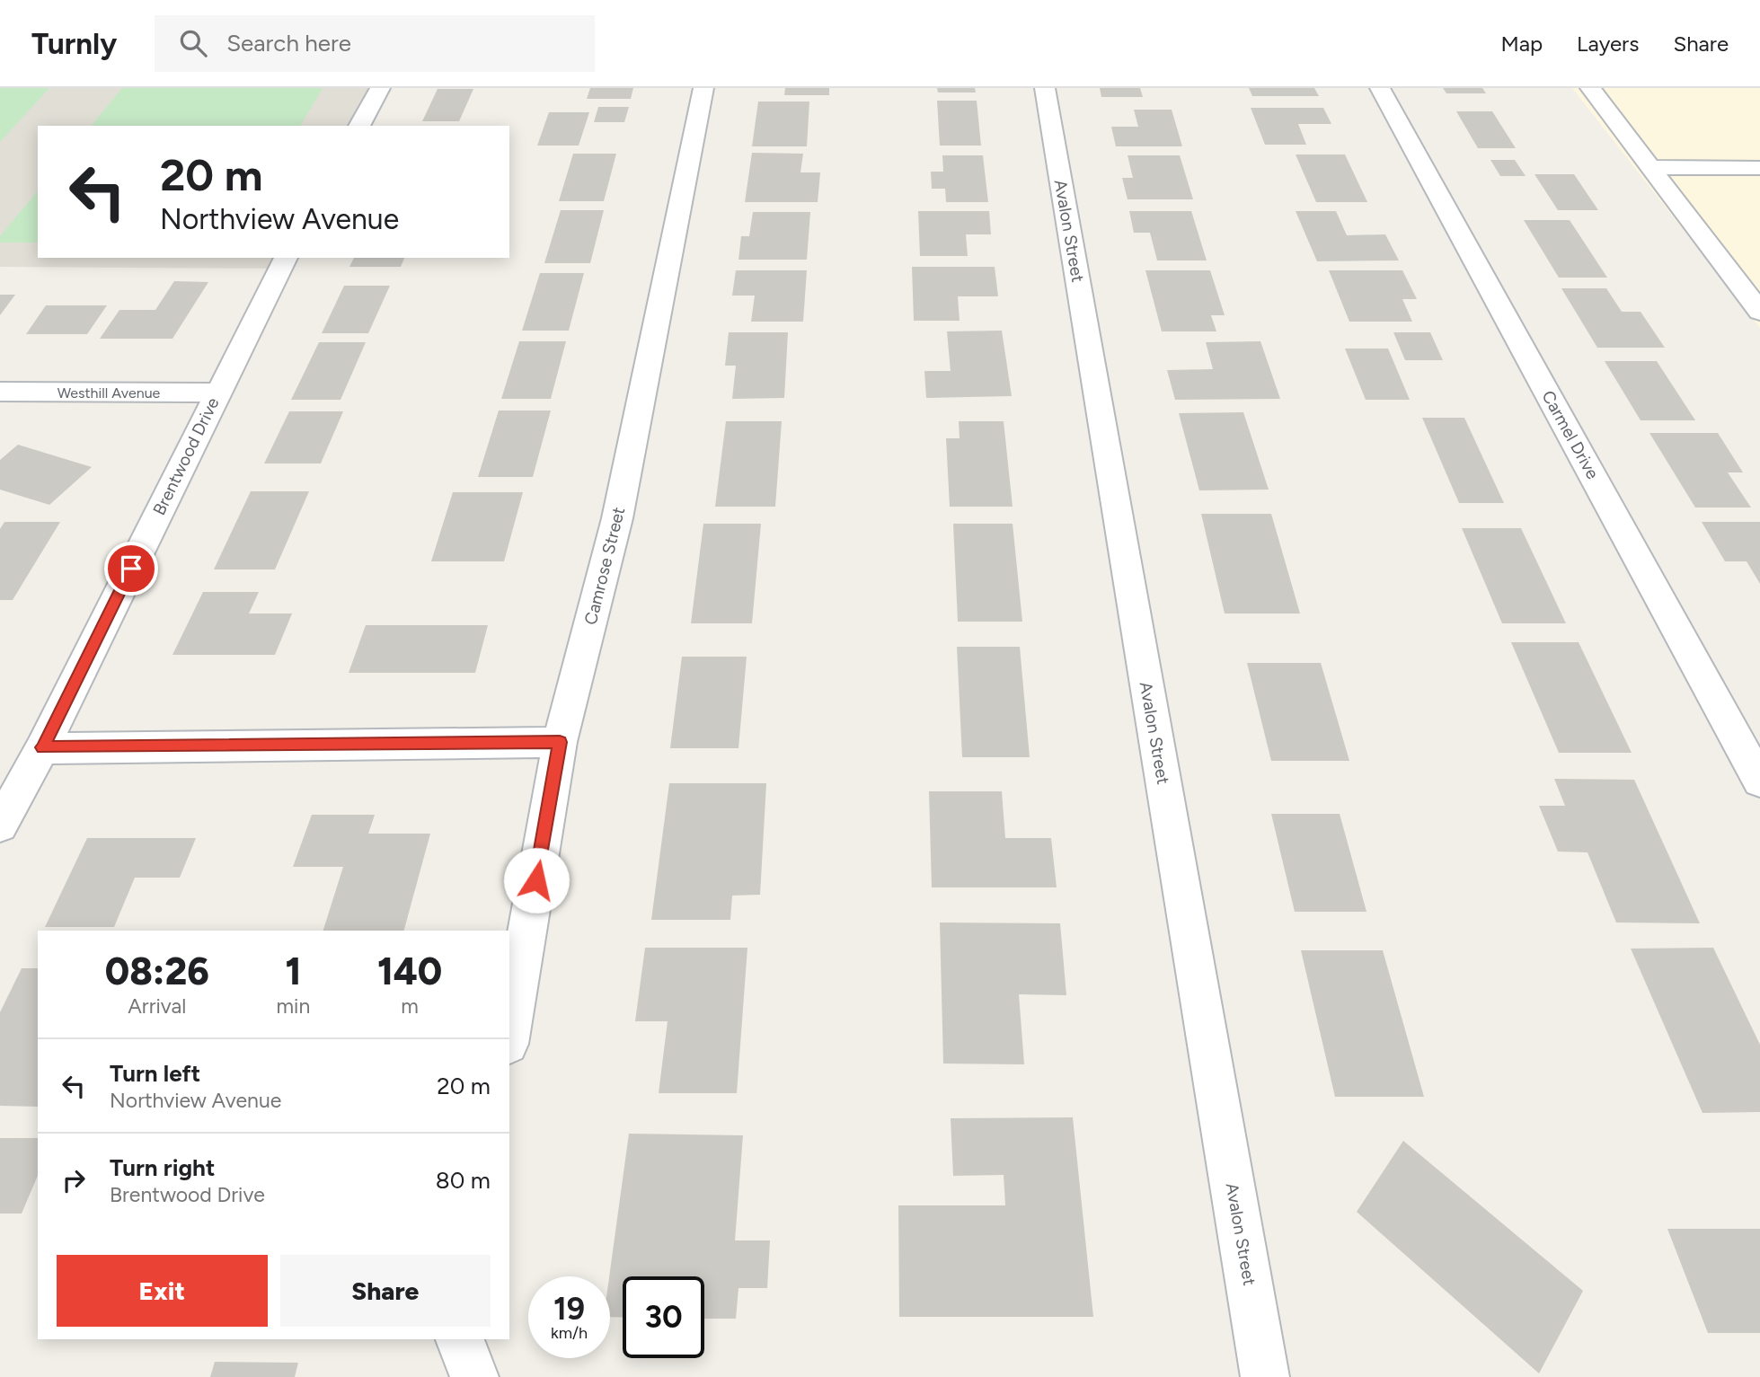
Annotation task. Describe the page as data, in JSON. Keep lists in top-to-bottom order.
{
  "streets": {
    "street": [
      "Avalon Street",
      "Westhill Avenue",
      "Carmel Drive",
      "Brentwood Drive",
      "Camrose Street"
    ]
  },
  "crossings": [
    ["Westhill Avenue", "Brentwood Drive"]
  ],
  "page": {
    "header": "Turnly",
    "search": "Search here",
    "nav": ["Map", "Layers", "Share"],
    "turn": ["20 m", "Northview Avenue"],
    "eta": [
      "08:26",
      "Arrival",
      "1",
      "min",
      "140",
      "m"
    ],
    "list": [
      {
        "name": "Turn left",
        "note": "Northview Avenue",
        "value": "20 m"
      },
      {
        "name": "Turn right",
        "note": "Brentwood Drive",
        "value": "80 m"
      }
    ],
    "buttons": ["Exit", "Share"],
    "speed": "19 km/h",
    "limit": "30"
  }
}
